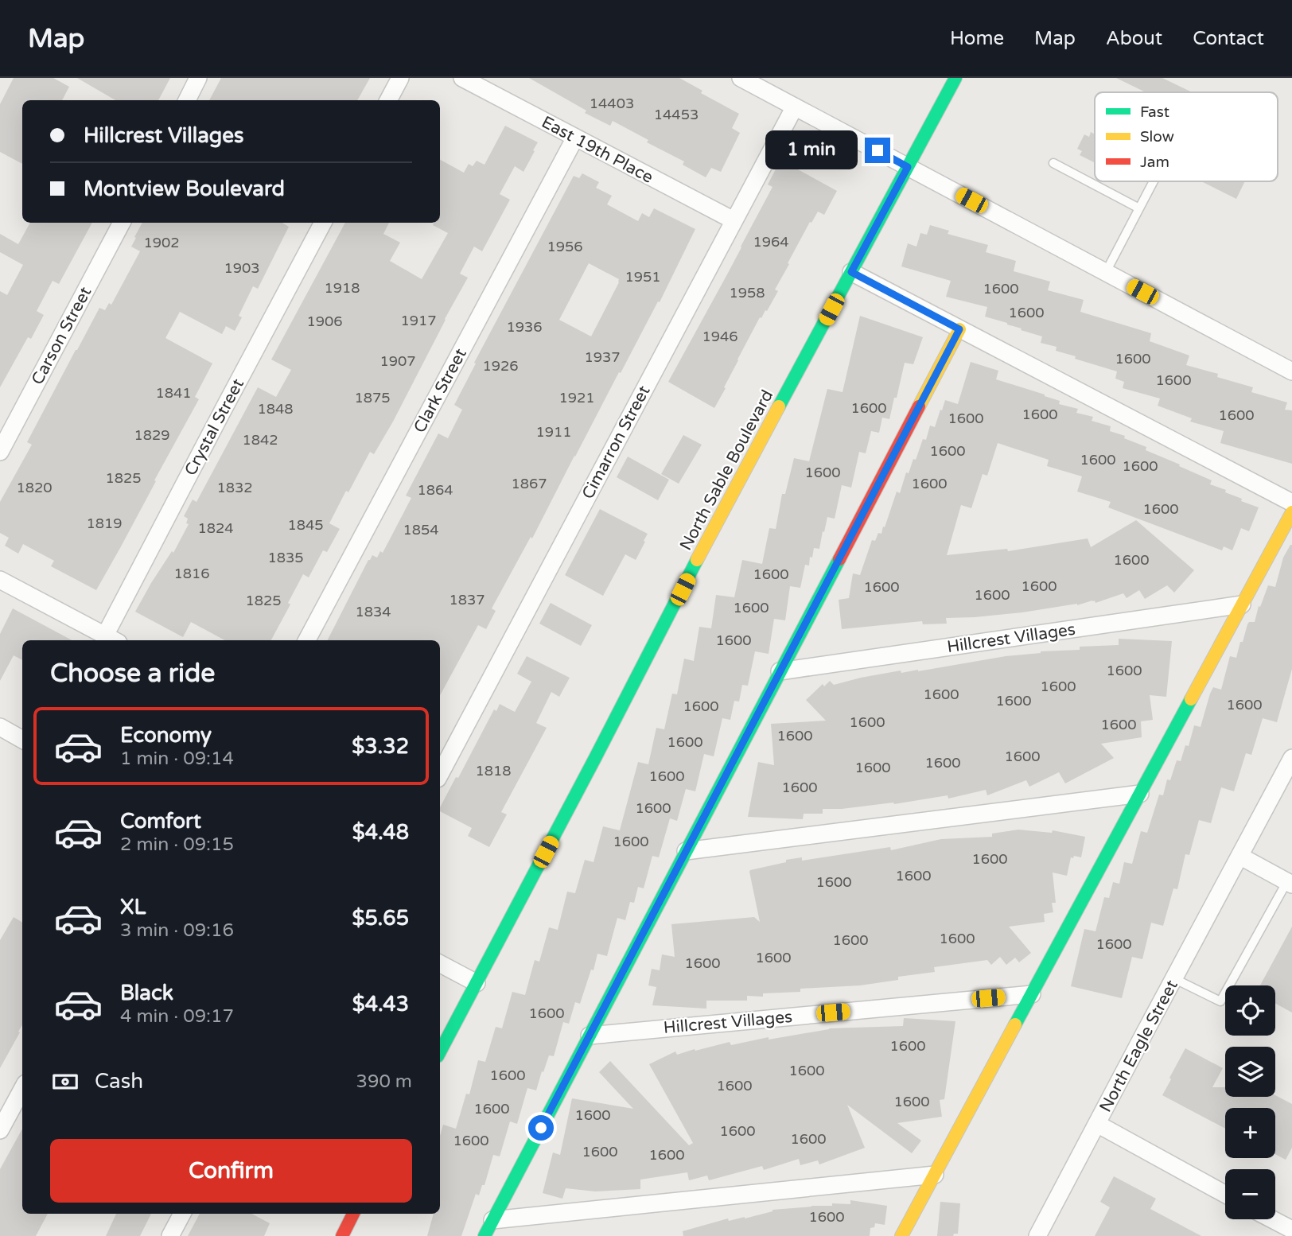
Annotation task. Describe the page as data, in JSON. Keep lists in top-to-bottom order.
{
  "streets": {
    "street": [
      "East 19th Place",
      "Carson Street",
      "Clark Street",
      "Crystal Street",
      "Cimarron Street",
      "North Sable Boulevard",
      "Hillcrest Villages",
      "North Eagle Street"
    ]
  },
  "crossings": [
    ["East 19th Place", "Clark Street"],
    ["East 19th Place", "Cimarron Street"]
  ],
  "house_numbers": [
    "14403",
    "14453",
    "1964",
    "1902",
    "1956",
    "1903",
    "1951",
    "1918",
    "1600",
    "1958",
    "1600",
    "1917",
    "1906",
    "1936",
    "1946",
    "1937",
    "1600",
    "1907",
    "1926",
    "1600",
    "1841",
    "1875",
    "1921",
    "1600",
    "1848",
    "1600",
    "1600",
    "1600",
    "1911",
    "1829",
    "1842",
    "1600",
    "1600",
    "1600",
    "1600",
    "1825",
    "1867",
    "1600",
    "1820",
    "1832",
    "1864",
    "1600",
    "1819",
    "1845",
    "1824",
    "1854",
    "1835",
    "1600",
    "1816",
    "1600",
    "1600",
    "1600",
    "1600",
    "1837",
    "1825",
    "1600",
    "1834",
    "1600",
    "1600",
    "1600",
    "1600",
    "1600",
    "1600",
    "1600",
    "1600",
    "1600",
    "1600",
    "1600",
    "1600",
    "1600",
    "1600",
    "1818",
    "1600",
    "1600",
    "1600",
    "1600",
    "1600",
    "1600",
    "1600",
    "1600",
    "1600",
    "1600",
    "1600",
    "1600",
    "1600",
    "1600",
    "1600",
    "1600",
    "1600",
    "1600",
    "1600",
    "1600",
    "1600",
    "1600",
    "1600",
    "1600",
    "1600",
    "1600"
  ],
  "legend": ["Fast", "Slow", "Jam"],
  "page": {
    "header": "Map",
    "nav": [
      "Home",
      "Map",
      "About",
      "Contact"
    ],
    "banner": ["Hillcrest Villages", "Montview Boulevard"],
    "bubble": "1 min",
    "heading": "Choose a ride",
    "list": [
      {
        "name": "Economy",
        "note": "1 min · 09:14",
        "value": "$3.32"
      },
      {
        "name": "Comfort",
        "note": "2 min · 09:15",
        "value": "$4.48"
      },
      {
        "name": "XL",
        "note": "3 min · 09:16",
        "value": "$5.65"
      },
      {
        "name": "Black",
        "note": "4 min · 09:17",
        "value": "$4.43"
      }
    ],
    "map_buttons": ["+", "−"],
    "pay": ["Cash", "390 m"],
    "buttons": "Confirm"
  }
}
